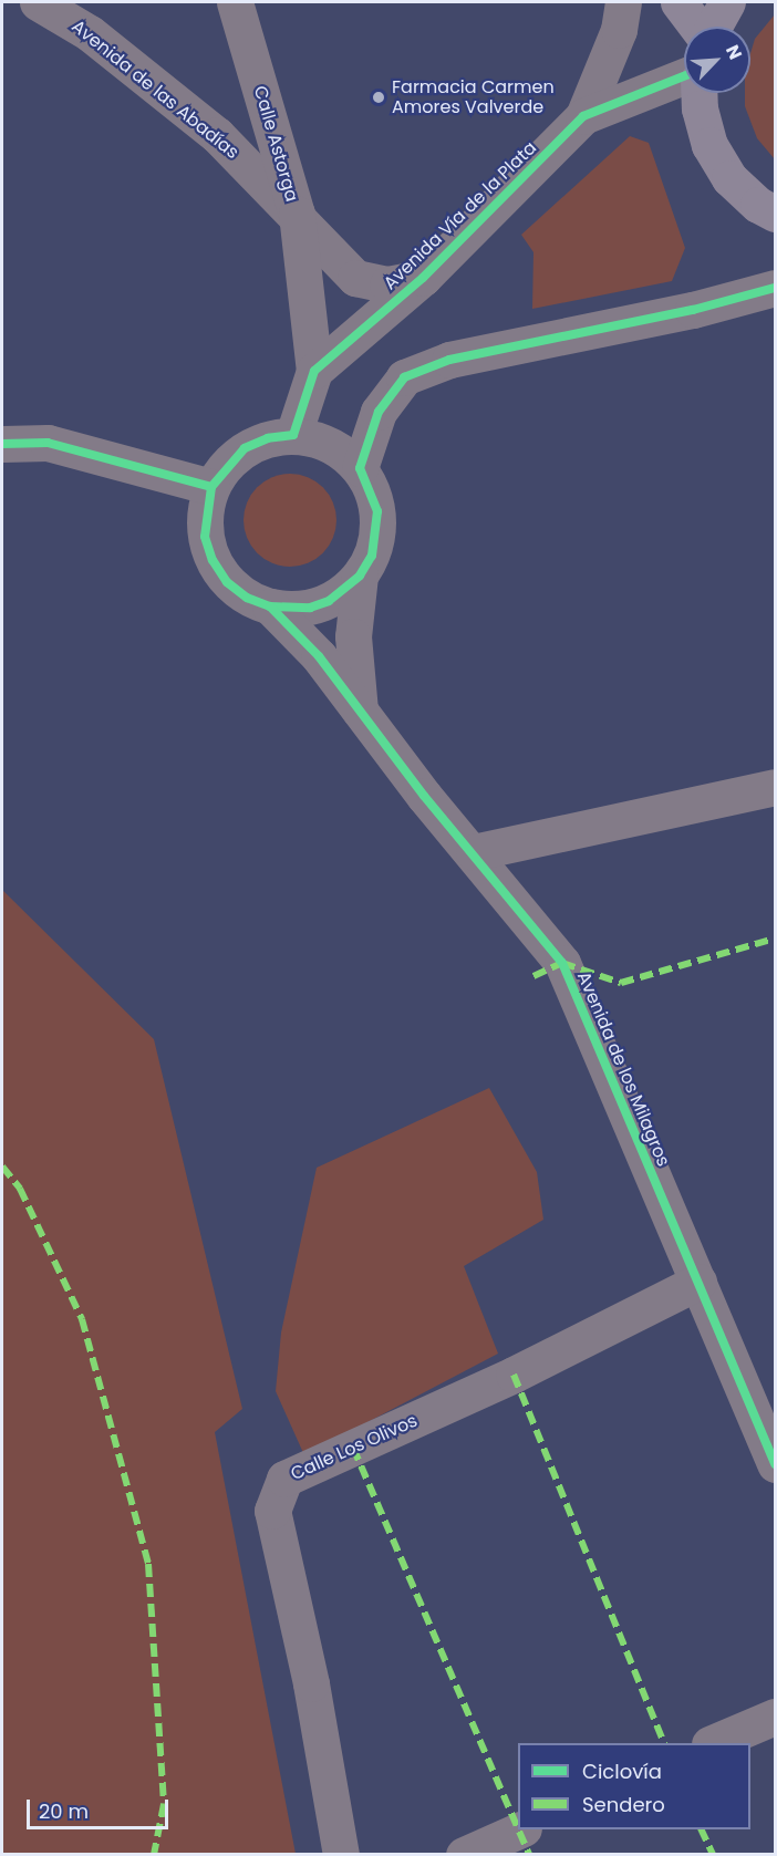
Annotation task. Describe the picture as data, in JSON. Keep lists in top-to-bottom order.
{
  "streets": {
    "street": [
      "Avenida de las Abadías",
      "Calle Astorga",
      "Avenida Vía de la Plata",
      "Avenida de los Milagros",
      "Calle Los Olivos"
    ]
  },
  "crossings": [
    ["Avenida de las Abadías", "Calle Astorga"],
    ["Calle Astorga", "Avenida Vía de la Plata"],
    ["Avenida de los Milagros", "Calle Los Olivos"]
  ],
  "places": ["Farmacia Carmen Amores Valverde"],
  "legend": ["Ciclovía", "Sendero"],
  "scale_bar": "20 m",
  "north": "top right"
}
